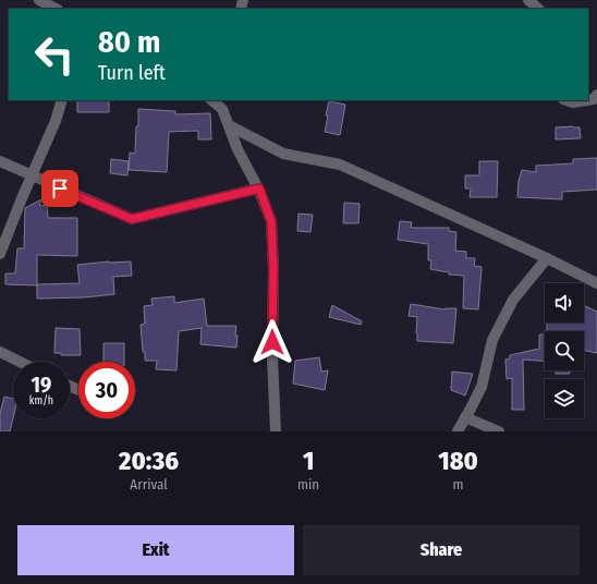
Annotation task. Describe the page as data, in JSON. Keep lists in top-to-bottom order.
{
  "page": {
    "turn": ["80 m", "Turn left"],
    "speed": "19 km/h",
    "limit": "30",
    "eta": [
      "20:36",
      "Arrival",
      "1",
      "min",
      "180",
      "m"
    ],
    "buttons": ["Exit", "Share"]
  }
}
